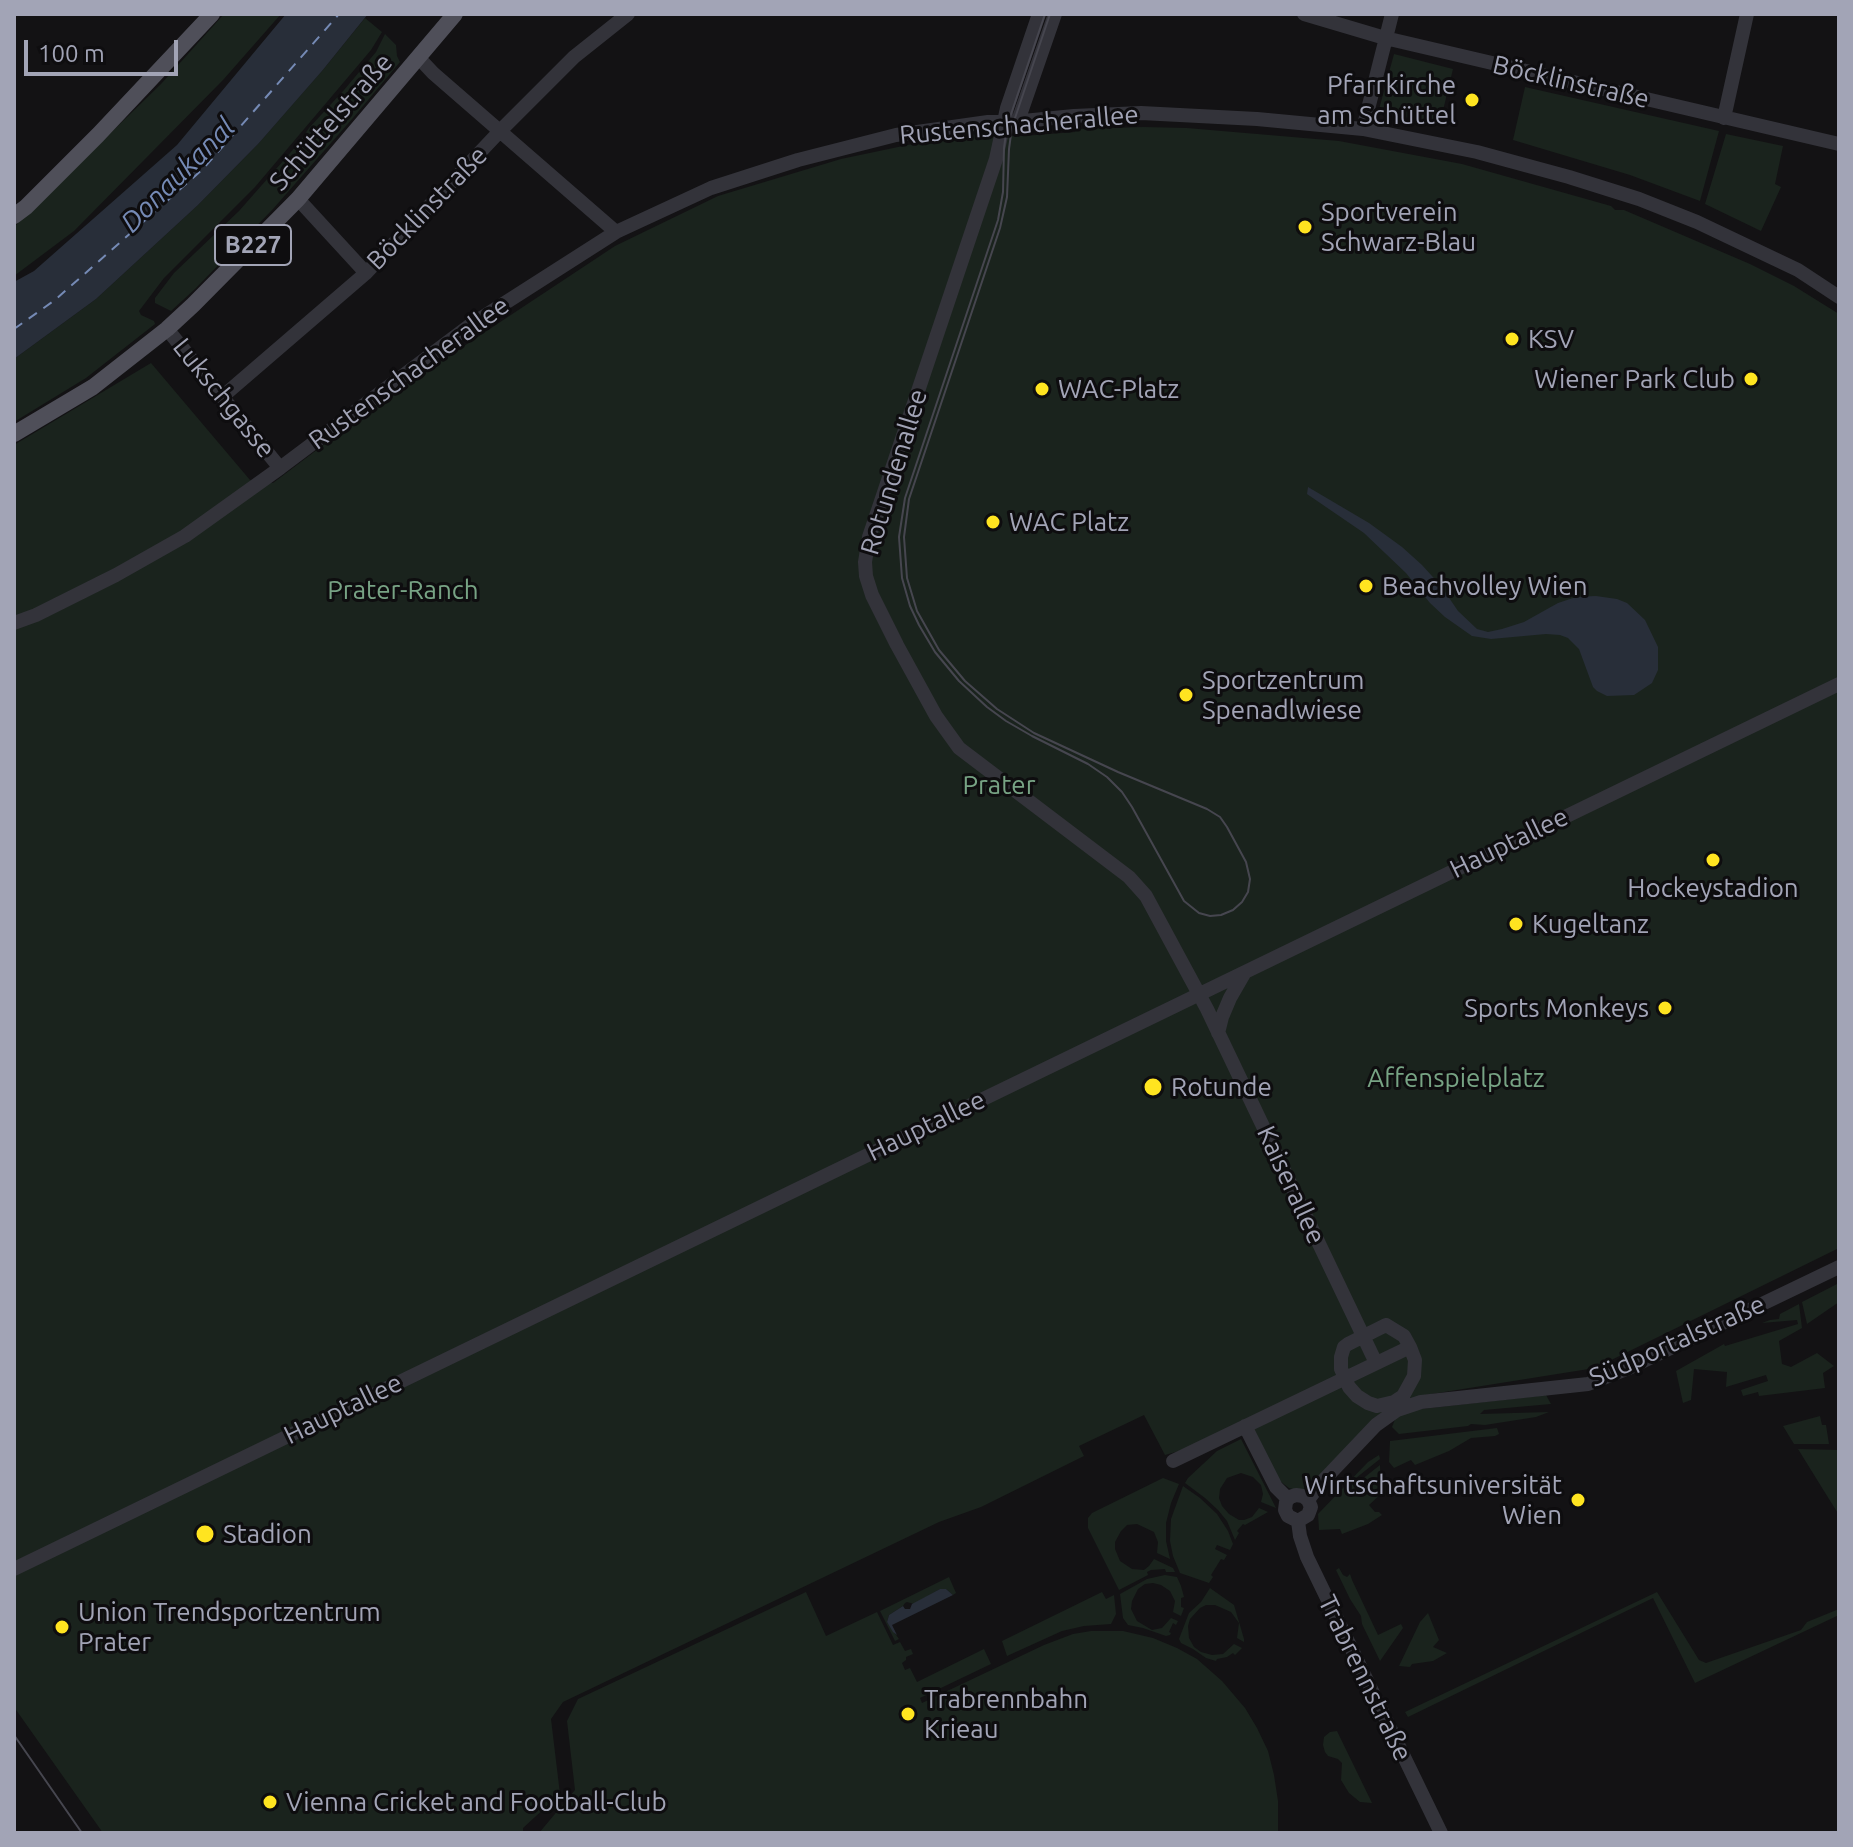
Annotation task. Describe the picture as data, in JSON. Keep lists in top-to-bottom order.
{
  "streets": {
    "main road": ["Schüttelstraße", "B227"],
    "street": [
      "Böcklinstraße",
      "Rustenschacherallee",
      "Lukschgasse",
      "Rotundenallee",
      "Hauptallee",
      "Kaiserallee",
      "Südportalstraße",
      "Trabrennstraße"
    ]
  },
  "crossings": [
    ["Böcklinstraße", "Lukschgasse"],
    ["Schüttelstraße", "Lukschgasse"],
    ["Rustenschacherallee", "Lukschgasse"],
    ["Rustenschacherallee", "Rotundenallee"],
    ["Rotundenallee", "Hauptallee"],
    ["Rotundenallee", "Kaiserallee"],
    ["Hauptallee", "Kaiserallee"],
    ["Südportalstraße", "Trabrennstraße"]
  ],
  "water": ["Donaukanal"],
  "parks": ["Prater-Ranch", "Prater", "Affenspielplatz"],
  "places": [
    "Pfarrkirche am Schüttel",
    "Sportverein Schwarz-Blau",
    "KSV",
    "Wiener Park Club",
    "WAC-Platz",
    "WAC Platz",
    "Beachvolley Wien",
    "Sportzentrum Spenadlwiese",
    "Hockeystadion",
    "Kugeltanz",
    "Sports Monkeys",
    "Rotunde",
    "Wirtschaftsuniversität Wien",
    "Stadion",
    "Union Trendsportzentrum Prater",
    "Trabrennbahn Krieau",
    "Vienna Cricket and Football-Club"
  ],
  "scale_bar": "100 m"
}
